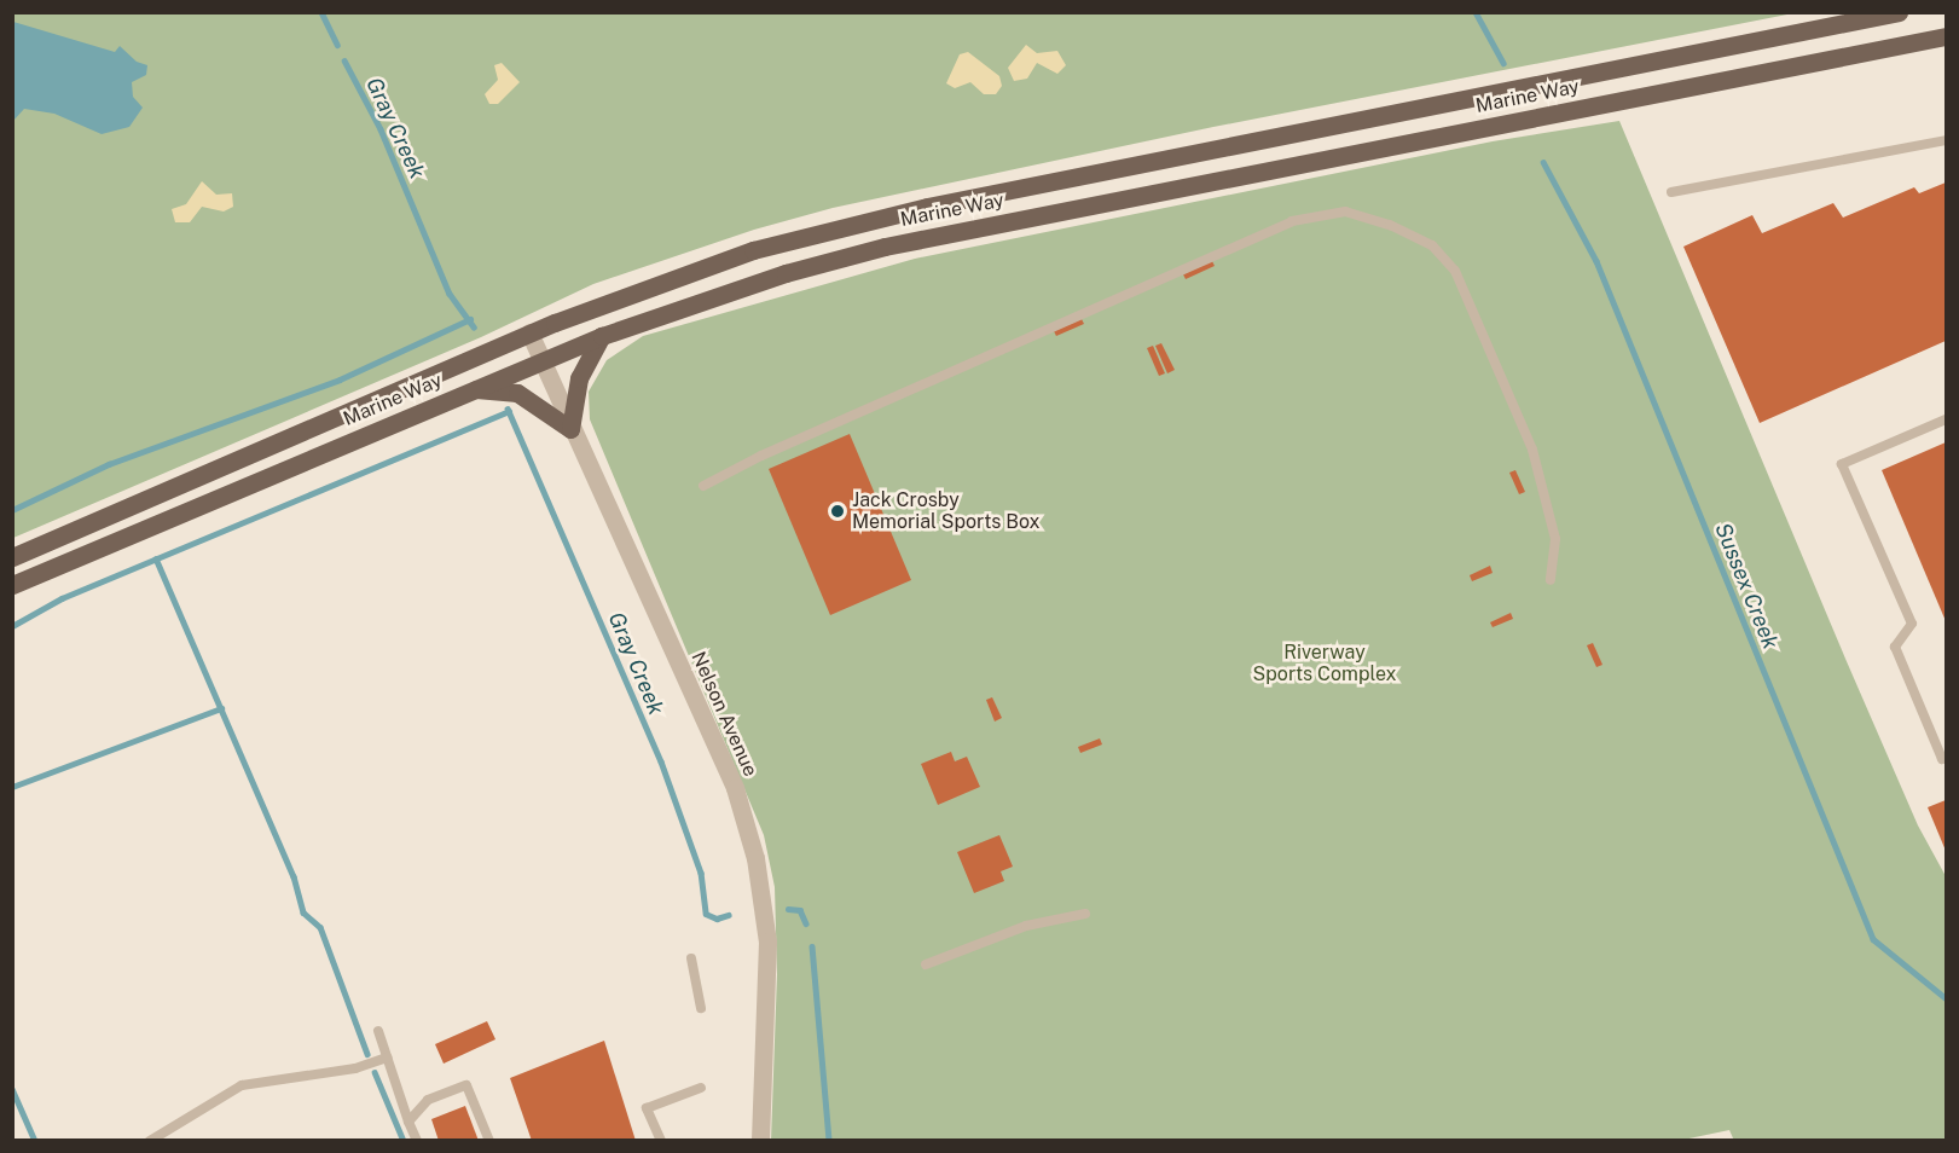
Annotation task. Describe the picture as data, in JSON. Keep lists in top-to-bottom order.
{
  "streets": {
    "main road": ["Marine Way"],
    "street": ["Nelson Avenue"]
  },
  "crossings": [
    ["Marine Way", "Nelson Avenue"]
  ],
  "water": ["Gray Creek", "Sussex Creek"],
  "parks": ["Riverway Sports Complex"],
  "places": ["Jack Crosby Memorial Sports Box"]
}
